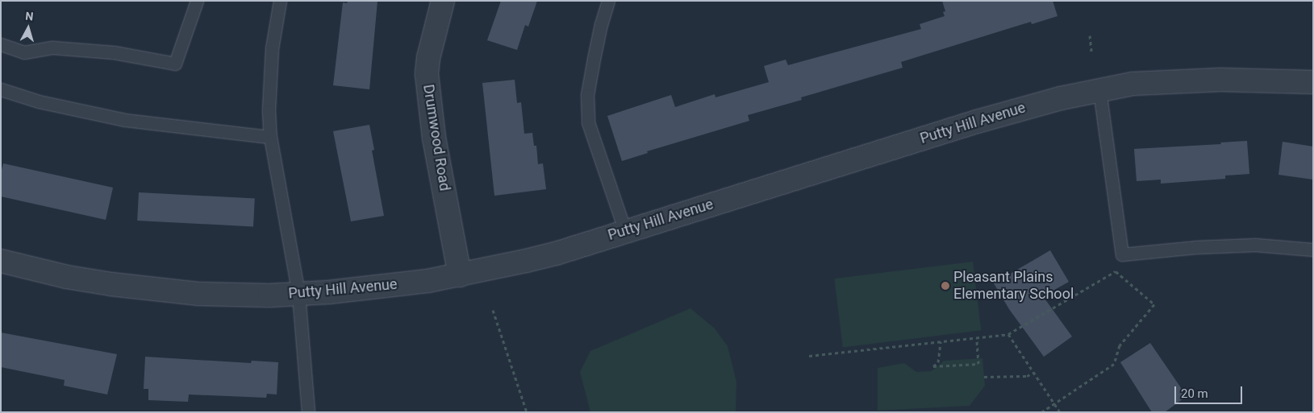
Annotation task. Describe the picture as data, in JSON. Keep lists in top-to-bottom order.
{
  "streets": {
    "street": ["Putty Hill Avenue", "Drumwood Road"]
  },
  "crossings": [
    ["Putty Hill Avenue", "Drumwood Road"]
  ],
  "places": ["Pleasant Plains Elementary School"],
  "scale_bar": "20 m",
  "north": "top"
}
